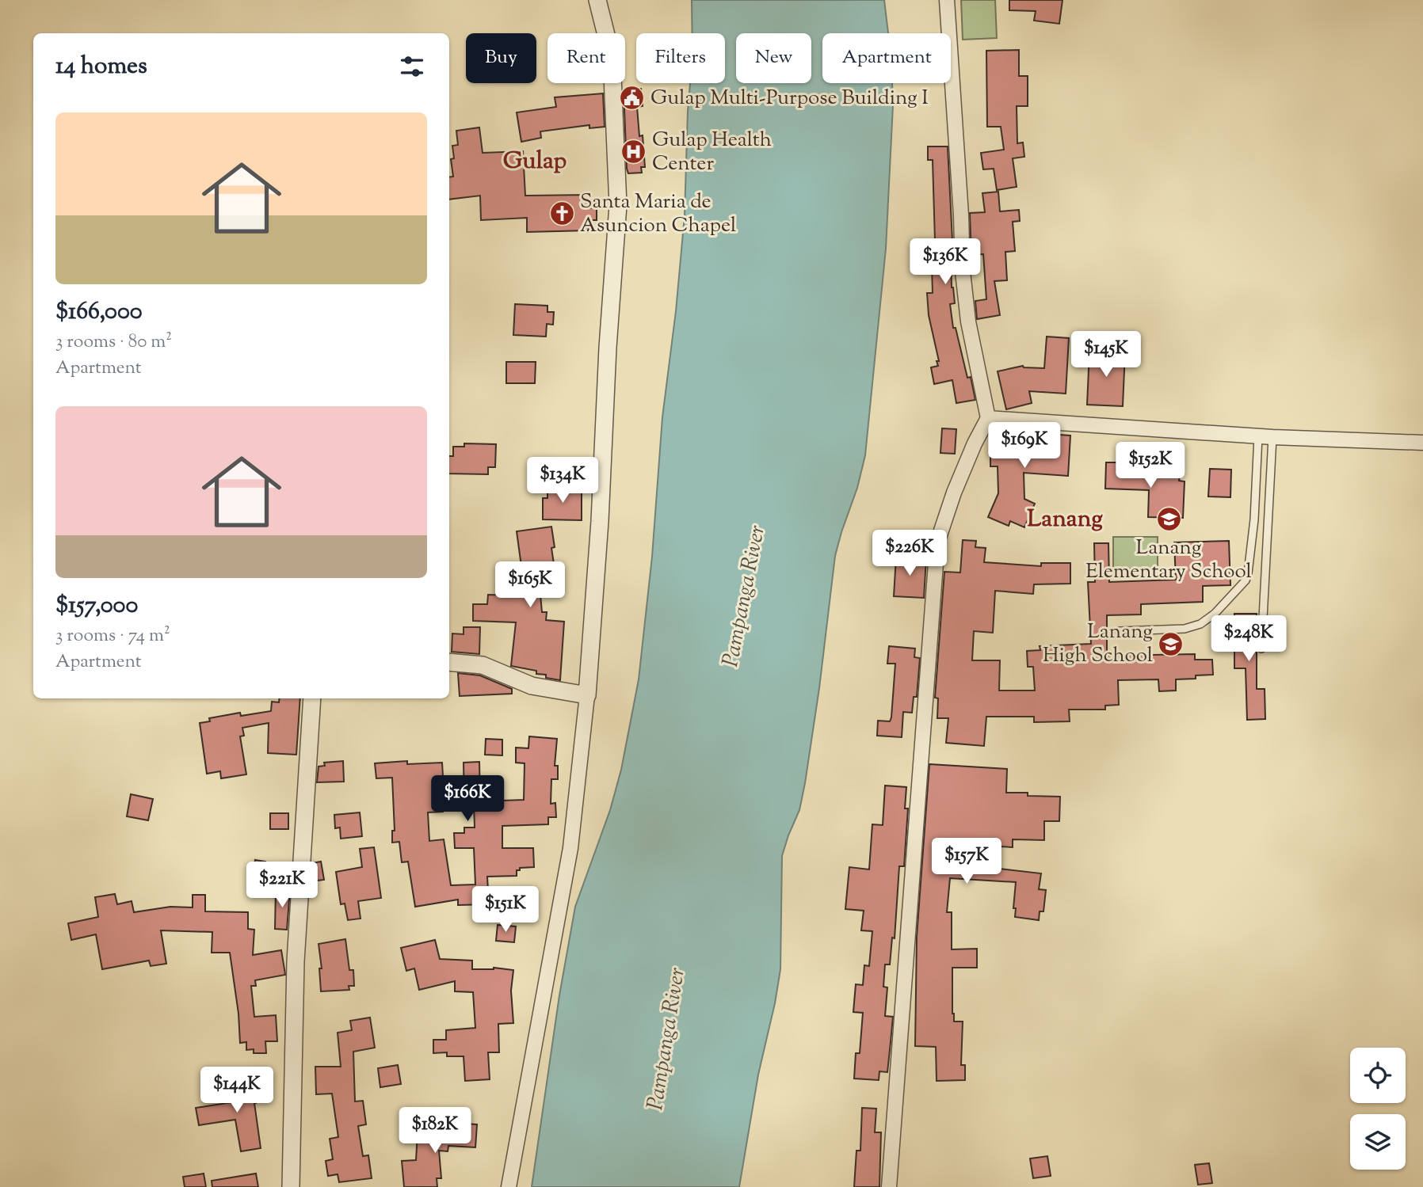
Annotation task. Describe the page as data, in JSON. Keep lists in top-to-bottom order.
{
  "districts": ["Gulap", "Lanang"],
  "water": ["Pampanga River"],
  "places": {
    "public building": ["Gulap Multi-Purpose Building I"],
    "hospital": ["Gulap Health Center"],
    "church": ["Santa Maria de Asuncion Chapel"],
    "school or university": ["Lanang Elementary School", "Lanang High School"]
  },
  "page": {
    "chip": [
      "Buy",
      "Rent",
      "Filters",
      "New",
      "Apartment"
    ],
    "heading": "14 homes",
    "list": [
      {
        "name": "$166,000",
        "note": "3 rooms · 80 m² · Apartment"
      },
      {
        "name": "$157,000",
        "note": "3 rooms · 74 m² · Apartment"
      }
    ],
    "price": [
      "$136K",
      "$145K",
      "$169K",
      "$152K",
      "$134K",
      "$226K",
      "$165K",
      "$248K",
      "$166K",
      "$157K",
      "$221K",
      "$151K",
      "$144K",
      "$182K"
    ]
  }
}
